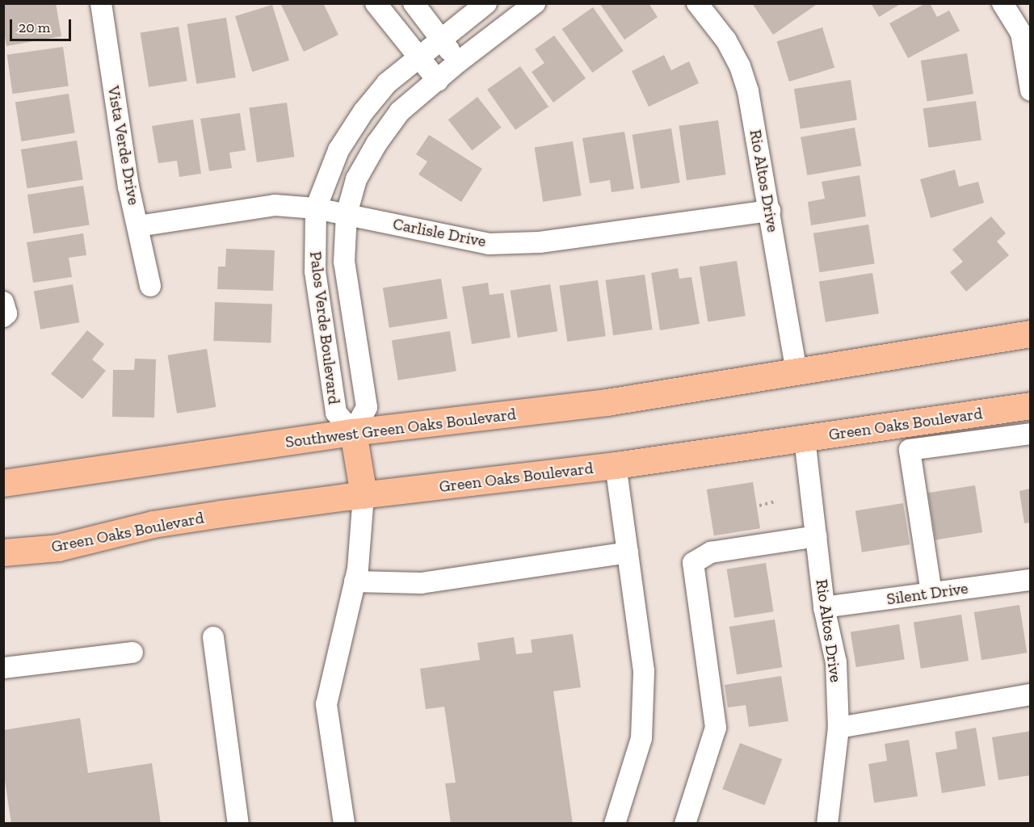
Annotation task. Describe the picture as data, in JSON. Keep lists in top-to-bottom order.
{
  "streets": {
    "main road": ["Green Oaks Boulevard", "Southwest Green Oaks Boulevard"],
    "street": [
      "Vista Verde Drive",
      "Rio Altos Drive",
      "Carlisle Drive",
      "Palos Verde Boulevard",
      "Silent Drive"
    ]
  },
  "crossings": [
    ["Vista Verde Drive", "Carlisle Drive"],
    ["Rio Altos Drive", "Carlisle Drive"],
    ["Rio Altos Drive", "Green Oaks Boulevard"],
    ["Rio Altos Drive", "Southwest Green Oaks Boulevard"],
    ["Rio Altos Drive", "Silent Drive"],
    ["Carlisle Drive", "Palos Verde Boulevard"],
    ["Palos Verde Boulevard", "Southwest Green Oaks Boulevard"]
  ],
  "scale_bar": "20 m"
}
